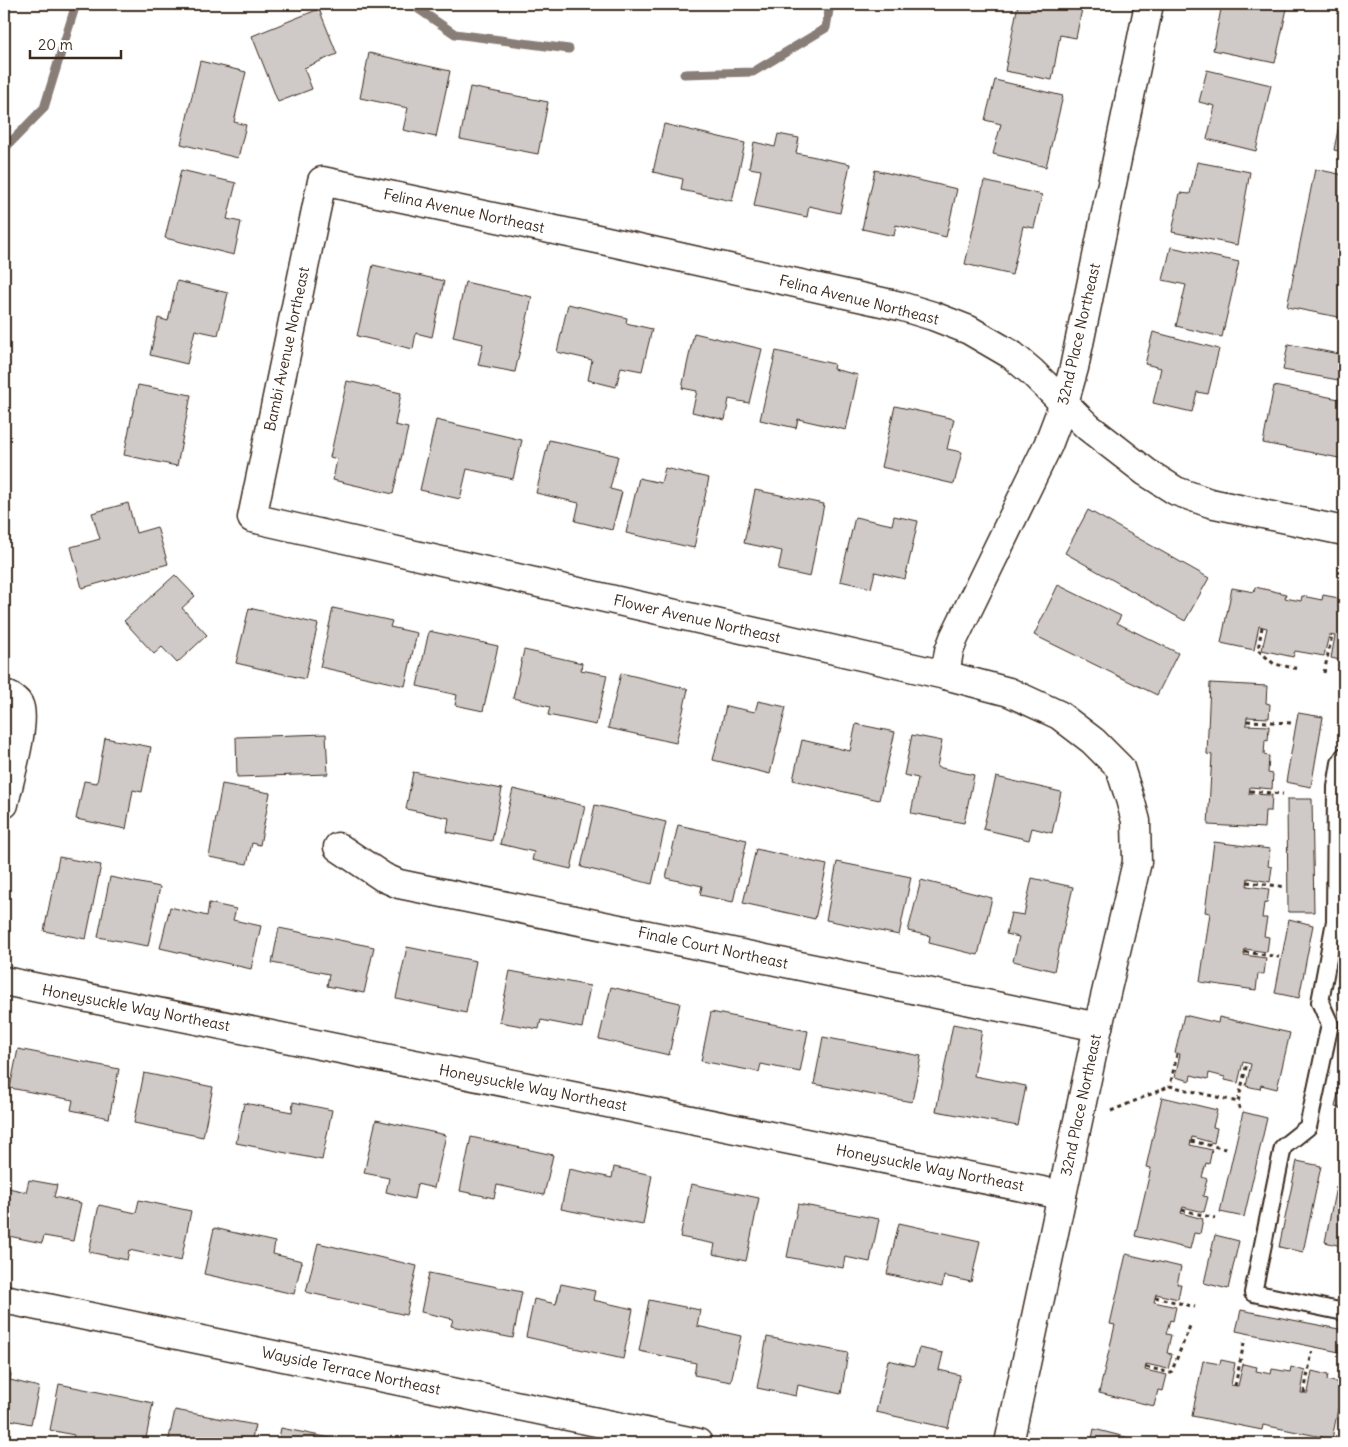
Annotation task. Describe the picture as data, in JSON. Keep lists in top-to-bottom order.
{
  "streets": {
    "street": [
      "Felina Avenue Northeast",
      "32nd Place Northeast",
      "Bambi Avenue Northeast",
      "Flower Avenue Northeast",
      "Finale Court Northeast",
      "Honeysuckle Way Northeast",
      "Wayside Terrace Northeast"
    ]
  },
  "crossings": [
    ["Felina Avenue Northeast", "32nd Place Northeast"],
    ["Felina Avenue Northeast", "Bambi Avenue Northeast"],
    ["32nd Place Northeast", "Flower Avenue Northeast"],
    ["32nd Place Northeast", "Finale Court Northeast"],
    ["32nd Place Northeast", "Honeysuckle Way Northeast"],
    ["Bambi Avenue Northeast", "Flower Avenue Northeast"]
  ],
  "scale_bar": "20 m"
}
